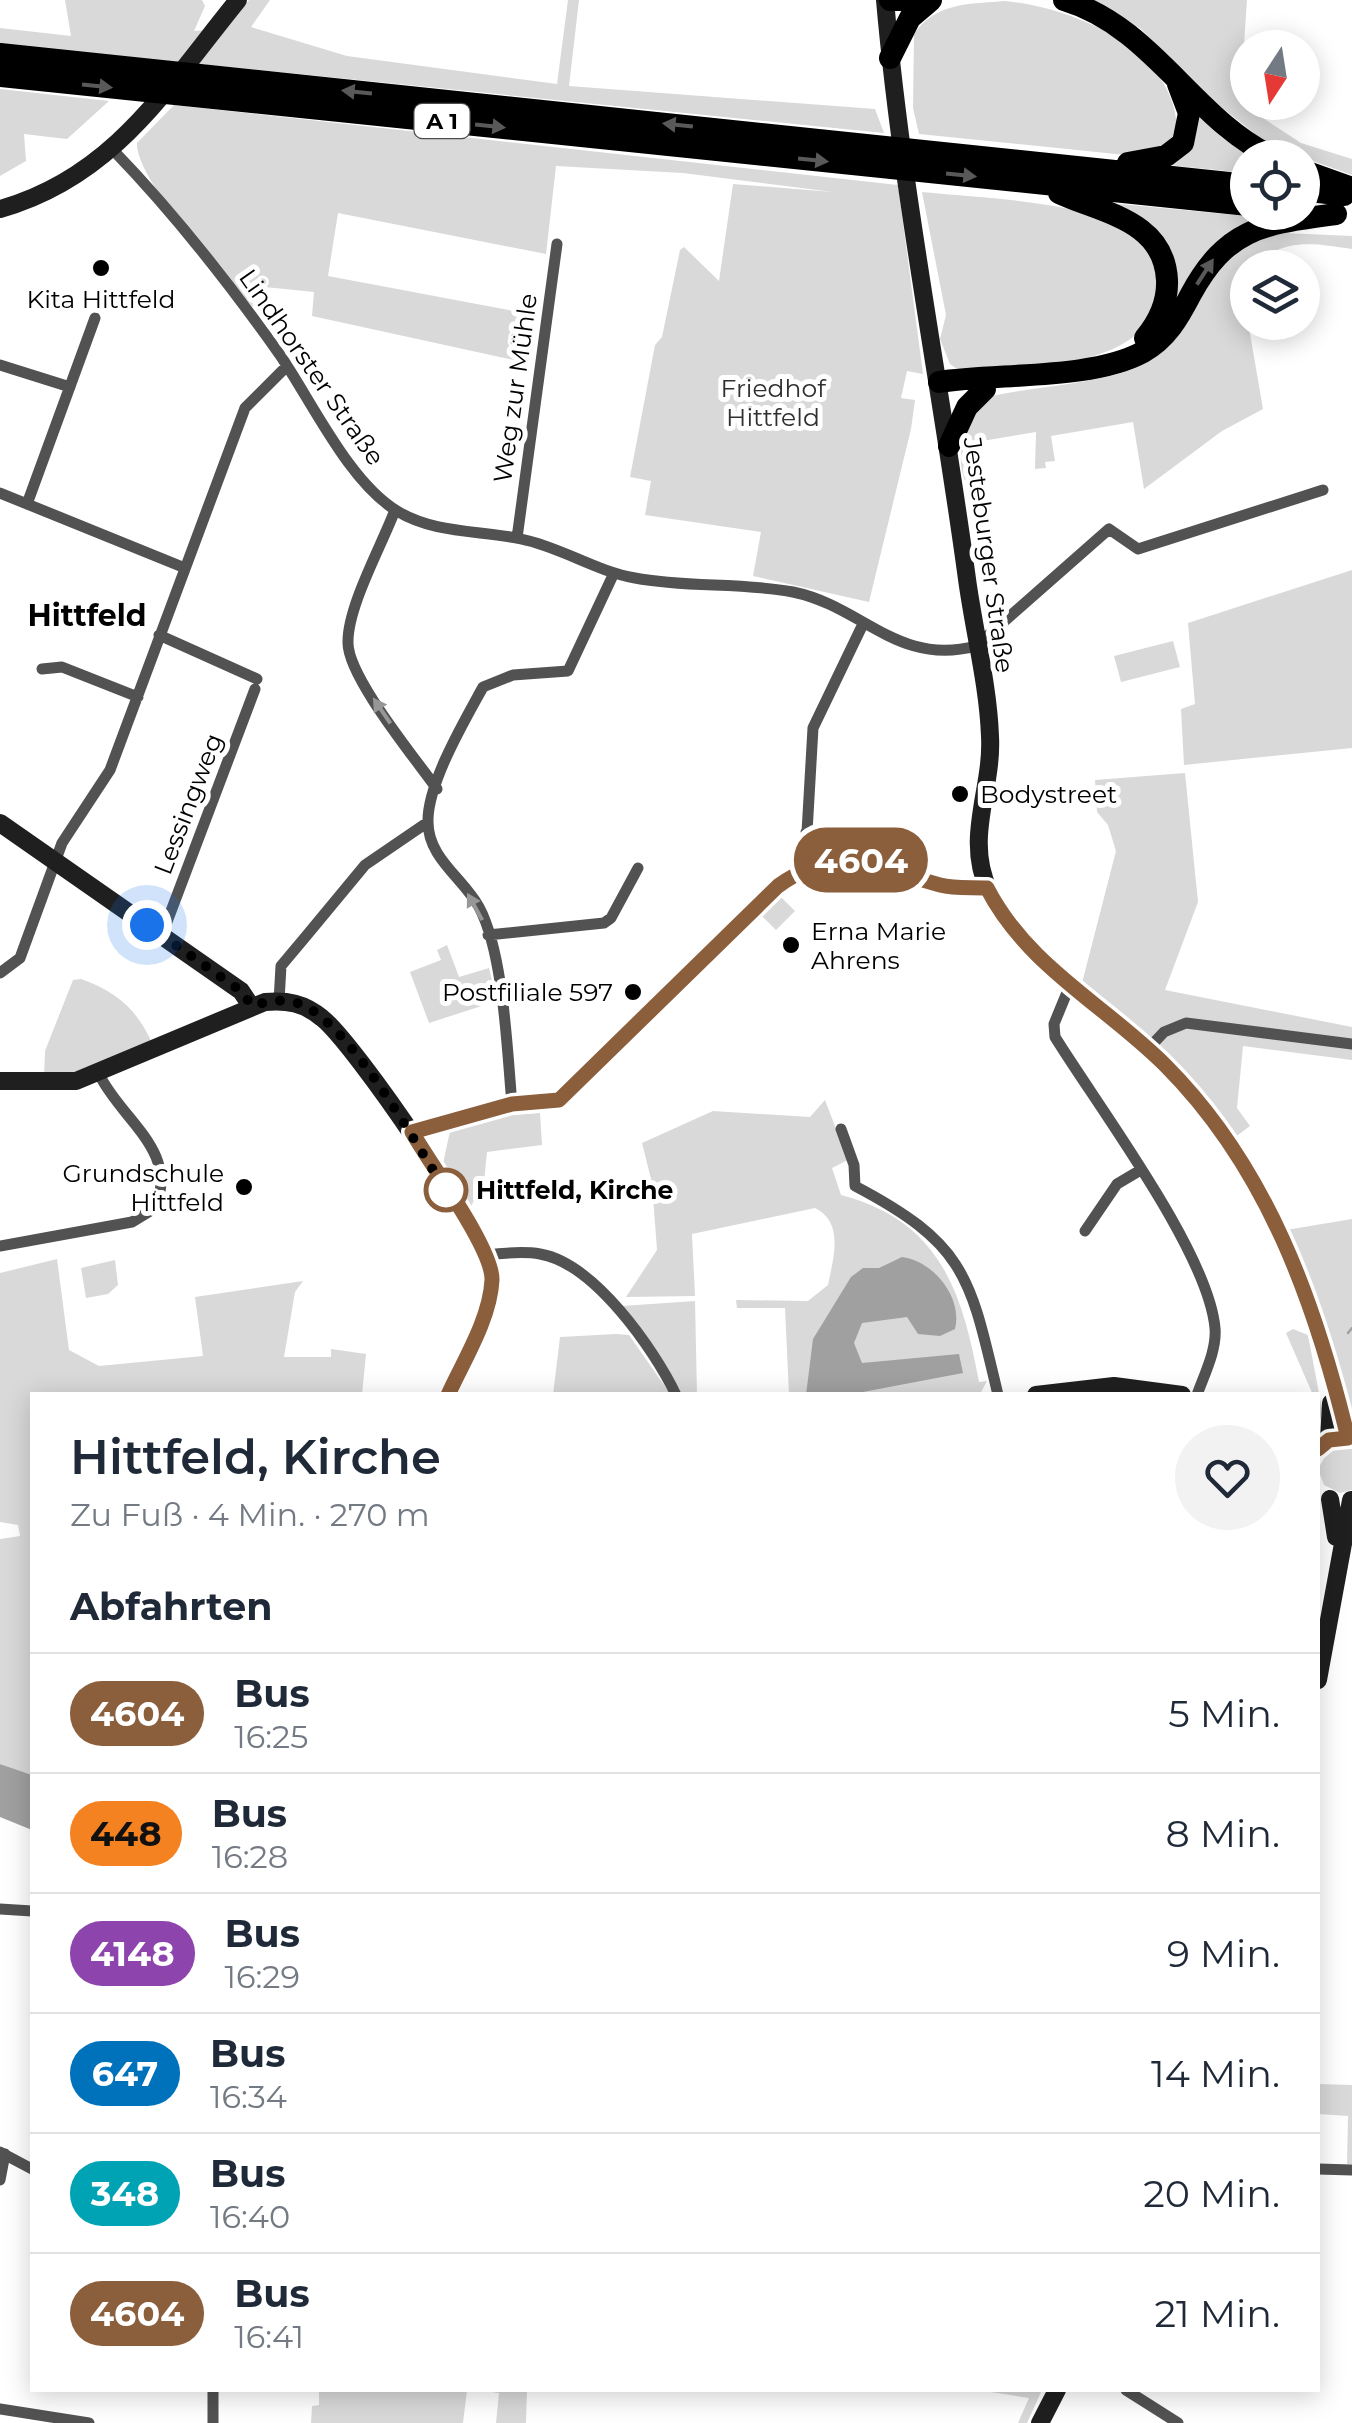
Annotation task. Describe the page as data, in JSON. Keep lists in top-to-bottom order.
{
  "streets": {
    "highway": ["A 1"],
    "main road": ["Jesteburger Straße"],
    "street": ["Lindhorster Straße", "Weg zur Mühle", "Lessingweg"]
  },
  "crossings": [
    ["Lindhorster Straße", "Weg zur Mühle"],
    ["Lindhorster Straße", "Jesteburger Straße"]
  ],
  "districts": ["Hittfeld"],
  "parks": ["Friedhof Hittfeld"],
  "places": [
    "Kita Hittfeld",
    "Bodystreet",
    "Erna Marie Ahrens",
    "Postfiliale 597",
    "Grundschule Hittfeld",
    "Hittfeld, Kirche"
  ],
  "lines": ["bus line 4604"],
  "north": "bottom",
  "page": {
    "on_map": "4604",
    "heading": [
      ["Hittfeld, Kirche", "Zu Fuß · 4 Min. · 270 m"],
      "Abfahrten"
    ],
    "list": [
      {
        "mark": "4604",
        "name": "Bus",
        "note": "16:25",
        "value": "5 Min."
      },
      {
        "mark": "448",
        "name": "Bus",
        "note": "16:28",
        "value": "8 Min."
      },
      {
        "mark": "4148",
        "name": "Bus",
        "note": "16:29",
        "value": "9 Min."
      },
      {
        "mark": "647",
        "name": "Bus",
        "note": "16:34",
        "value": "14 Min."
      },
      {
        "mark": "348",
        "name": "Bus",
        "note": "16:40",
        "value": "20 Min."
      },
      {
        "mark": "4604",
        "name": "Bus",
        "note": "16:41",
        "value": "21 Min."
      }
    ]
  }
}
